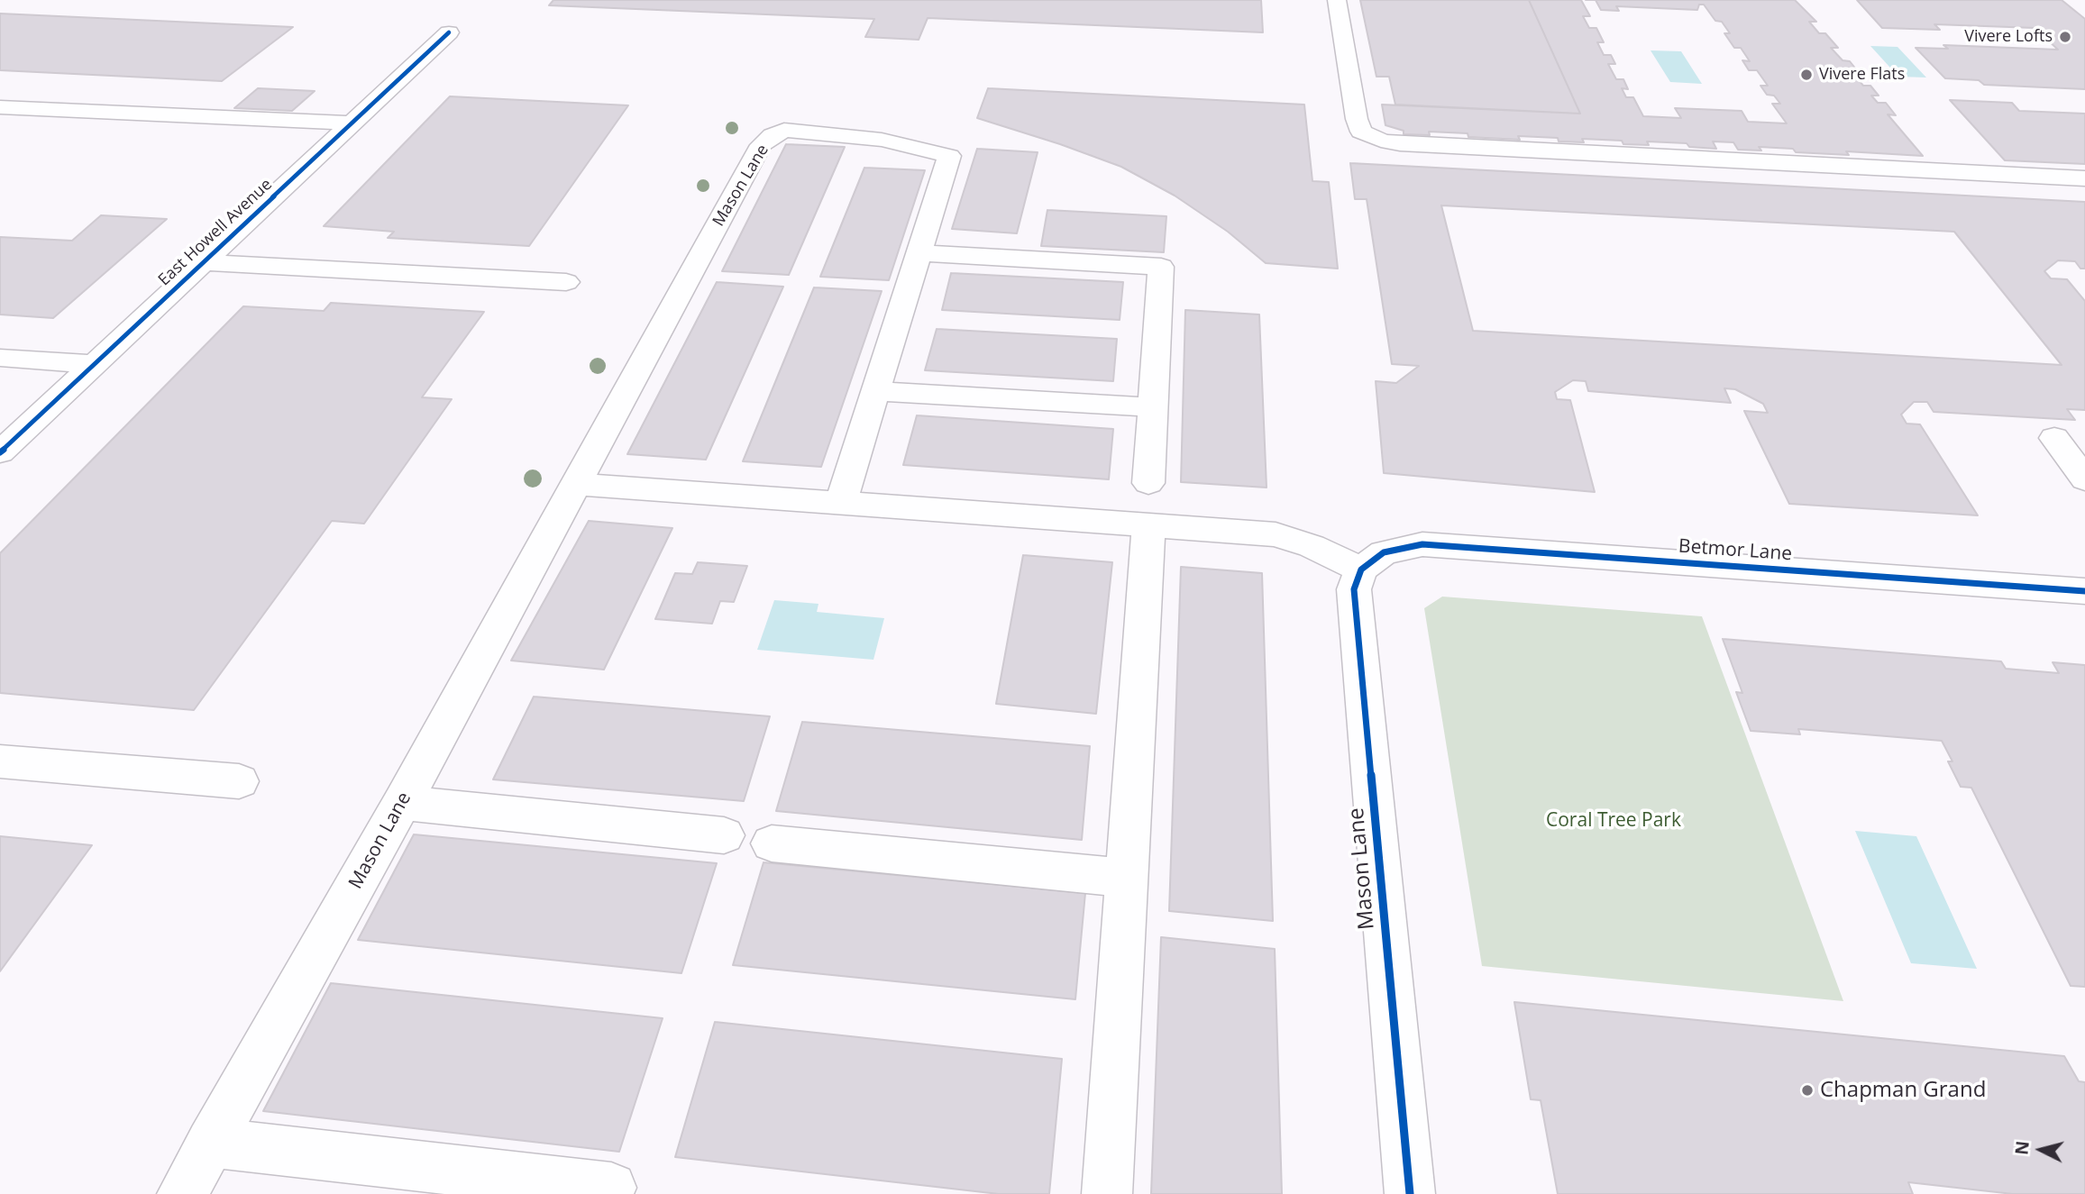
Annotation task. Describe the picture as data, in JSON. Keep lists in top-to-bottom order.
{
  "streets": {
    "street": ["Mason Lane", "East Howell Avenue", "Betmor Lane"]
  },
  "crossings": [
    ["Mason Lane", "Betmor Lane"]
  ],
  "parks": ["Coral Tree Park"],
  "places": ["Vivere Lofts", "Vivere Flats", "Chapman Grand"],
  "north": "left"
}
